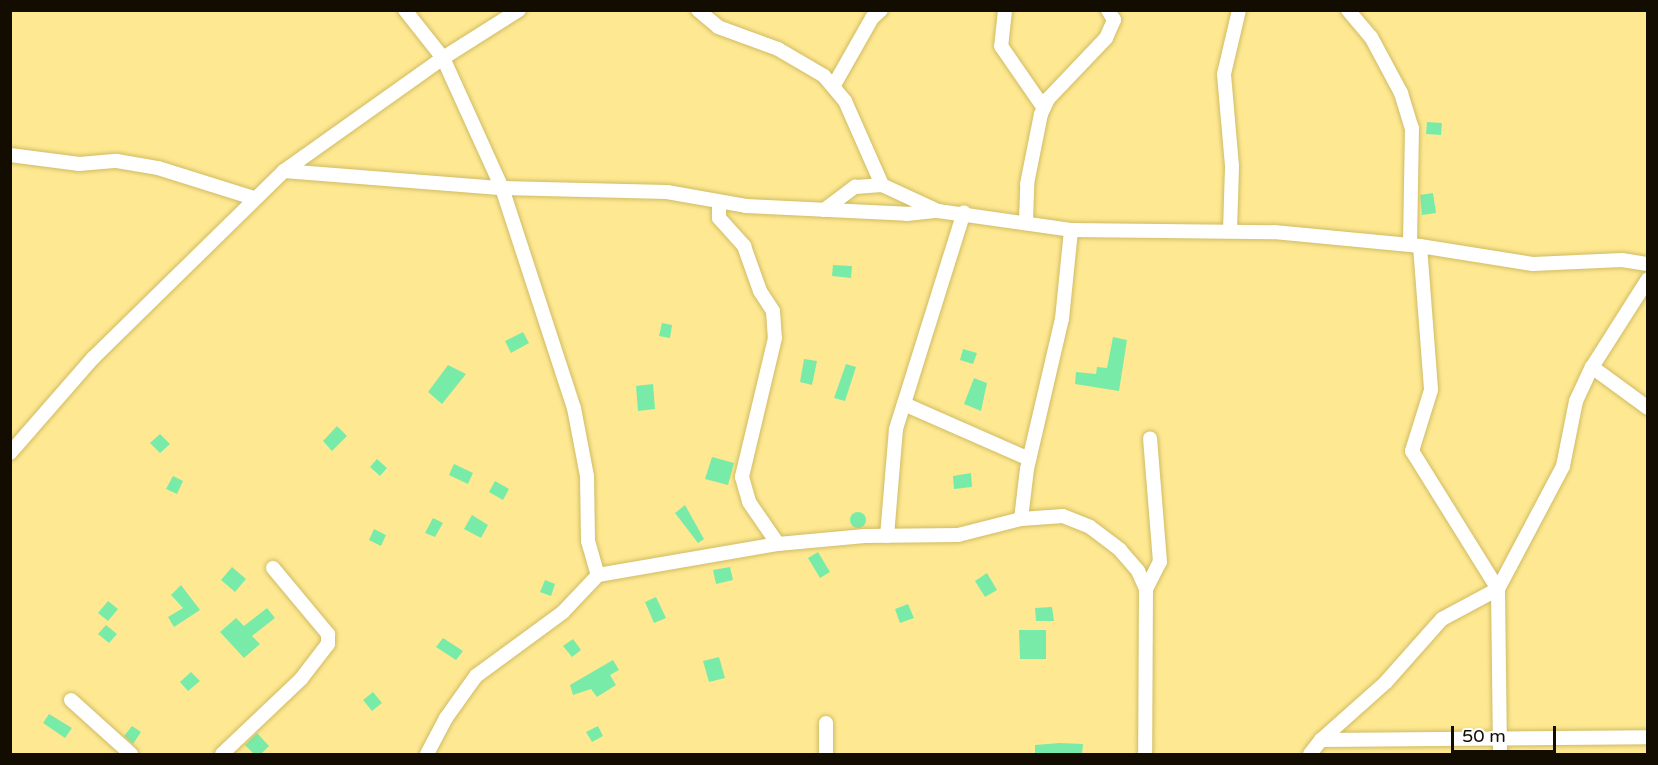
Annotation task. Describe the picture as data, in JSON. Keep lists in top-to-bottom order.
{
  "scale_bar": "50 m"
}
